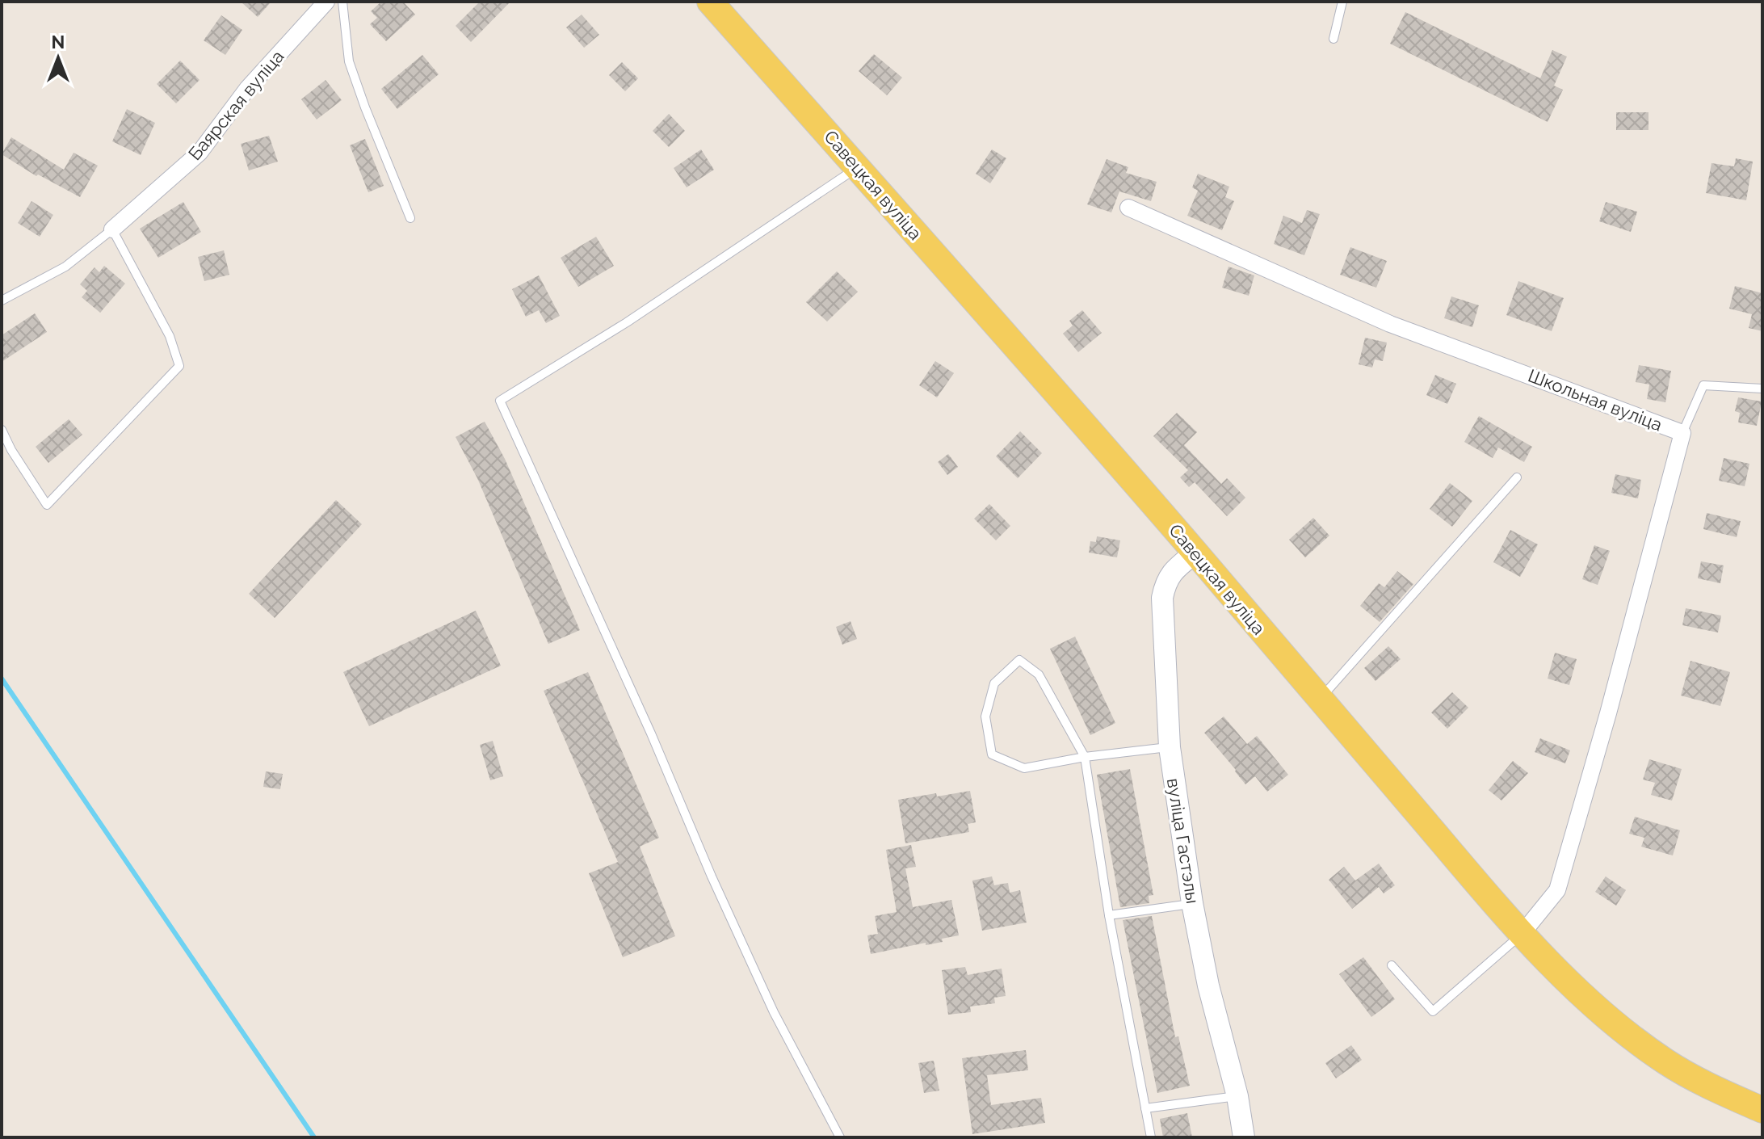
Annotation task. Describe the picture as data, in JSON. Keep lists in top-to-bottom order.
{
  "streets": {
    "main road": ["Савецкая вуліца"],
    "street": ["Баярская вуліца", "Школьная вуліца", "вуліца Гастэлы"]
  },
  "crossings": [
    ["Савецкая вуліца", "Школьная вуліца"],
    ["Савецкая вуліца", "вуліца Гастэлы"]
  ],
  "north": "top"
}
